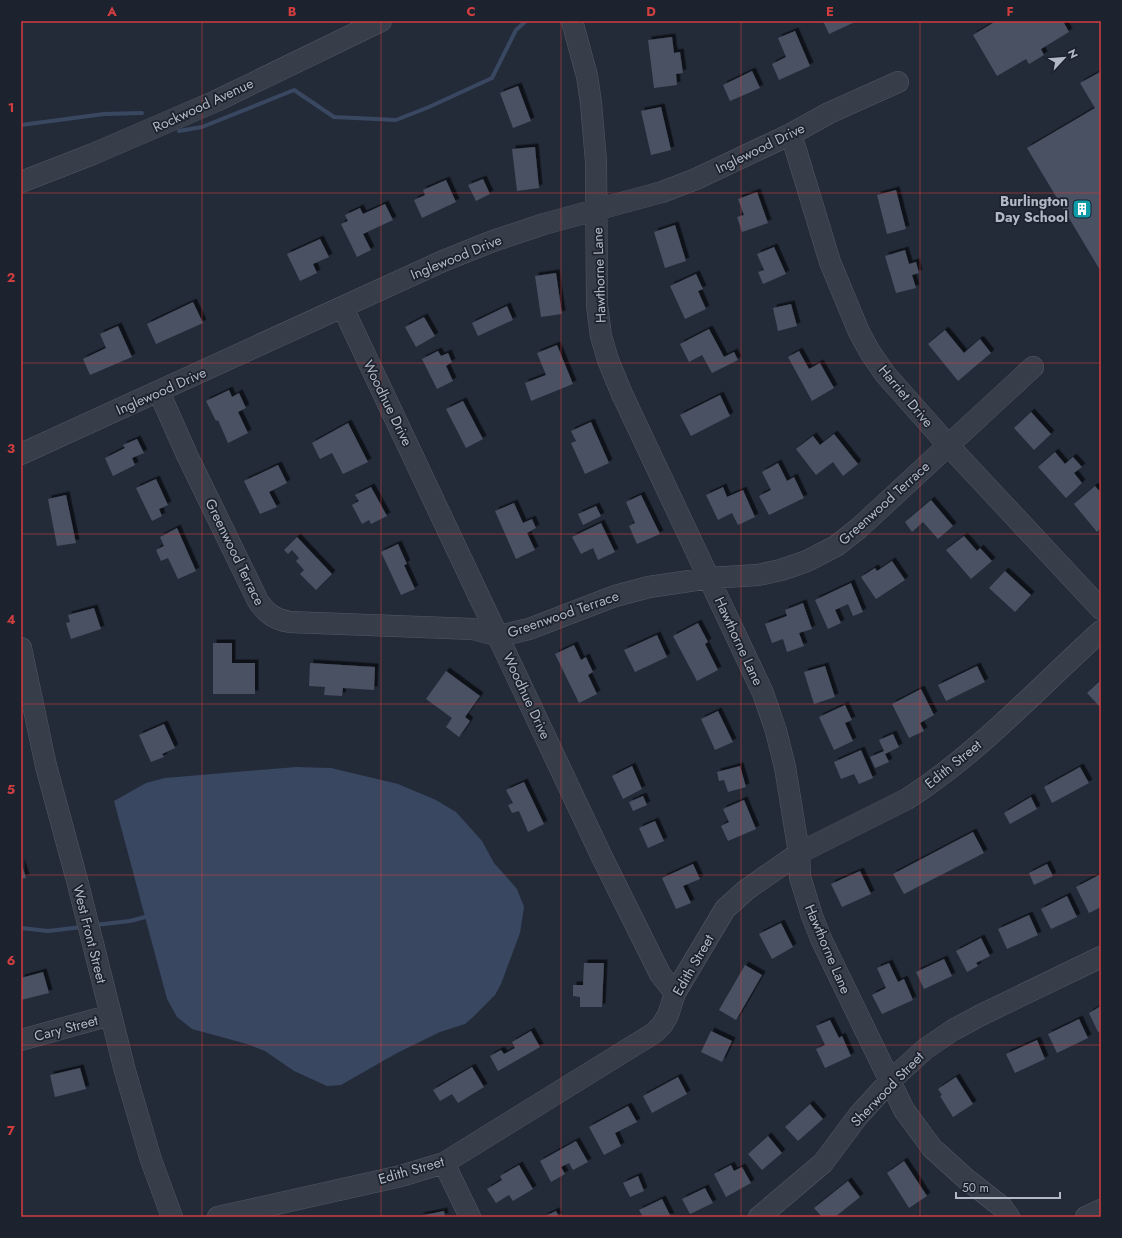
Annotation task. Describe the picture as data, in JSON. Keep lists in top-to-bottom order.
{
  "streets": {
    "street": [
      "Rockwood Avenue",
      "Inglewood Drive",
      "Hawthorne Lane",
      "Harriet Drive",
      "Woodhue Drive",
      "Greenwood Terrace",
      "Edith Street",
      "West Front Street",
      "Cary Street",
      "Sherwood Street"
    ]
  },
  "crossings": [
    ["Inglewood Drive", "Hawthorne Lane"],
    ["Inglewood Drive", "Harriet Drive"],
    ["Inglewood Drive", "Woodhue Drive"],
    ["Inglewood Drive", "Greenwood Terrace"],
    ["Hawthorne Lane", "Greenwood Terrace"],
    ["Hawthorne Lane", "Edith Street"],
    ["Hawthorne Lane", "Sherwood Street"],
    ["Harriet Drive", "Greenwood Terrace"],
    ["Woodhue Drive", "Greenwood Terrace"],
    ["Woodhue Drive", "Edith Street"],
    ["West Front Street", "Cary Street"]
  ],
  "places": {
    "building": ["Burlington Day School"]
  },
  "scale_bar": "50 m",
  "north": "top right",
  "grid": {
    "columns": [
      "A",
      "B",
      "C",
      "D",
      "E",
      "F"
    ],
    "rows": [
      "1",
      "2",
      "3",
      "4",
      "5",
      "6",
      "7"
    ]
  }
}
